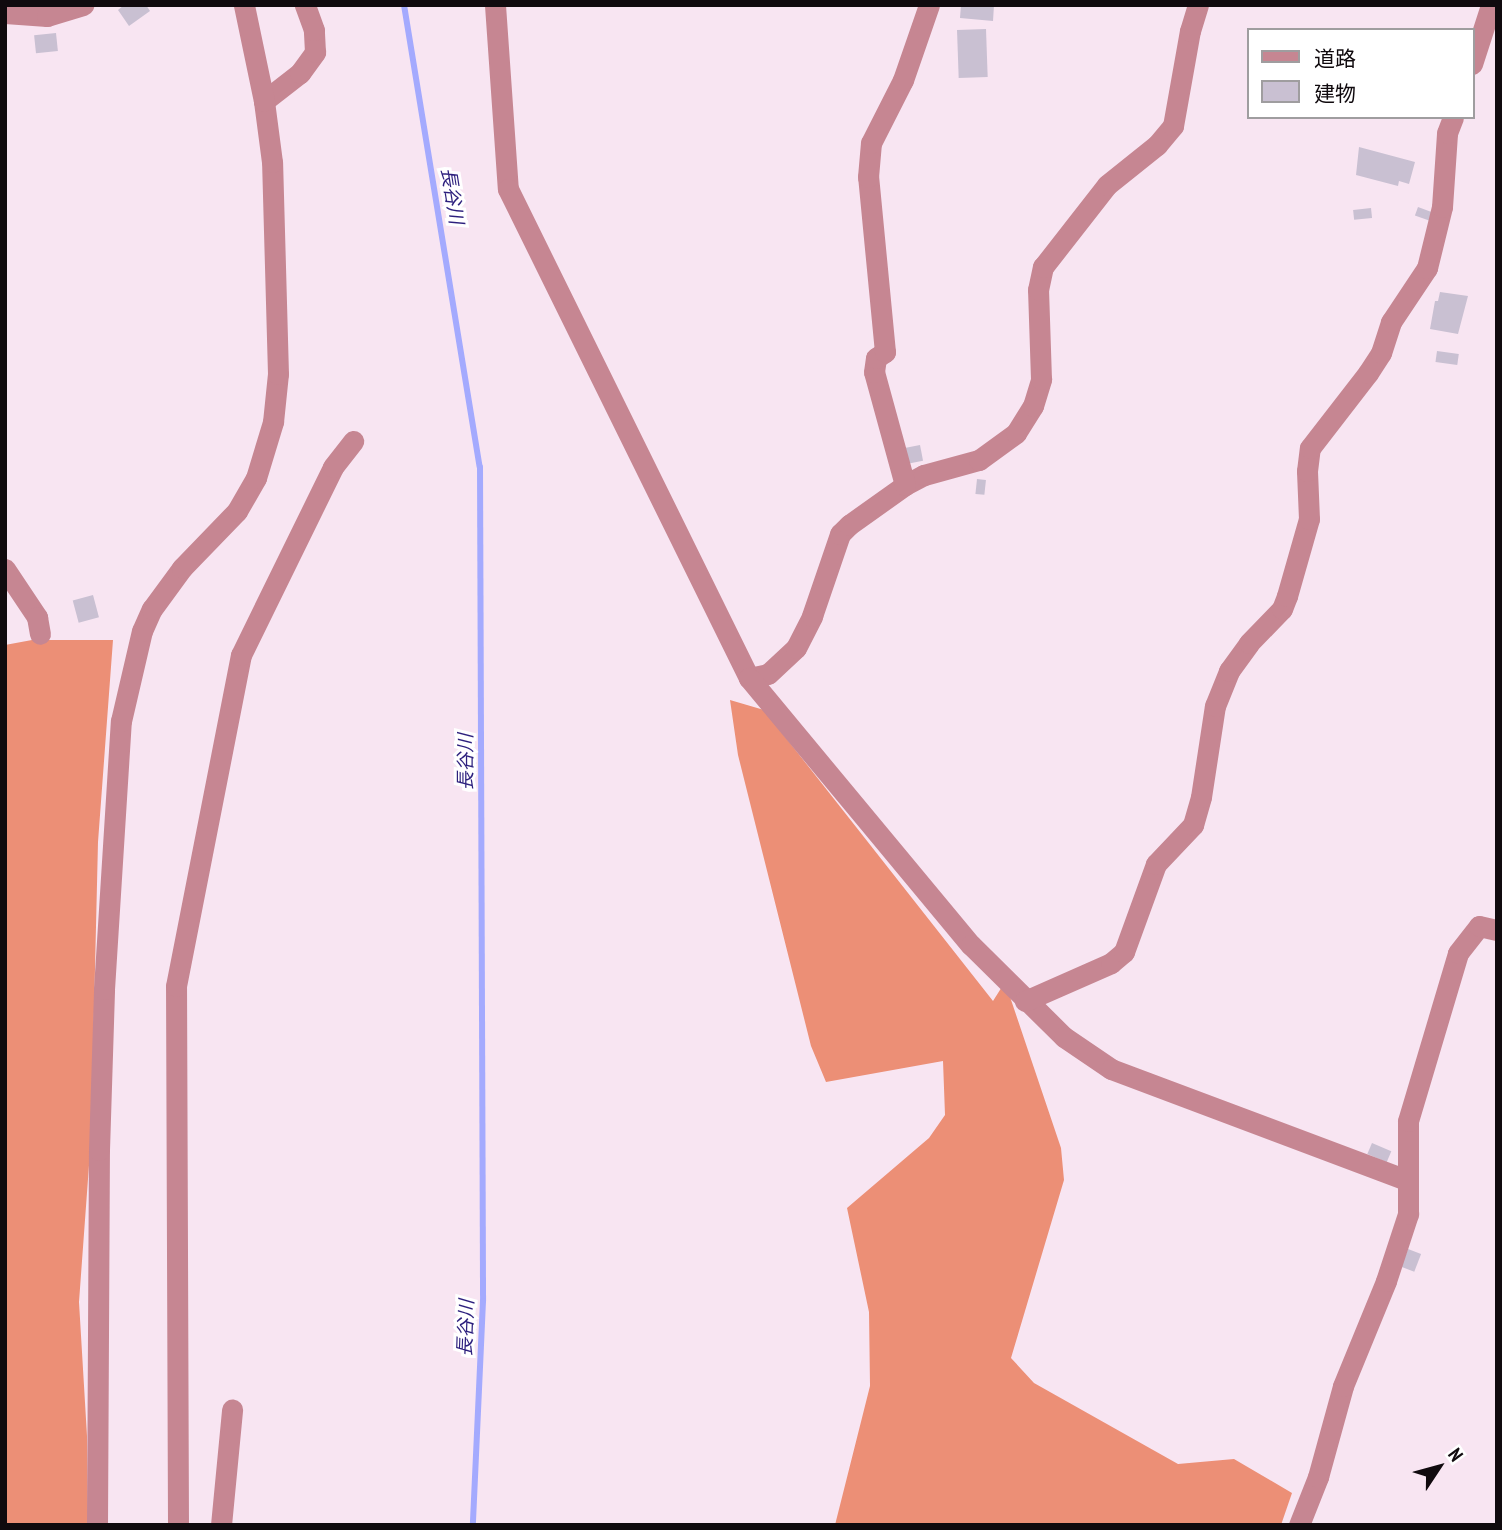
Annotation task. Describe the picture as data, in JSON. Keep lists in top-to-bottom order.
{
  "water": ["長谷川"],
  "legend": ["道路", "建物"],
  "north": "top right"
}
